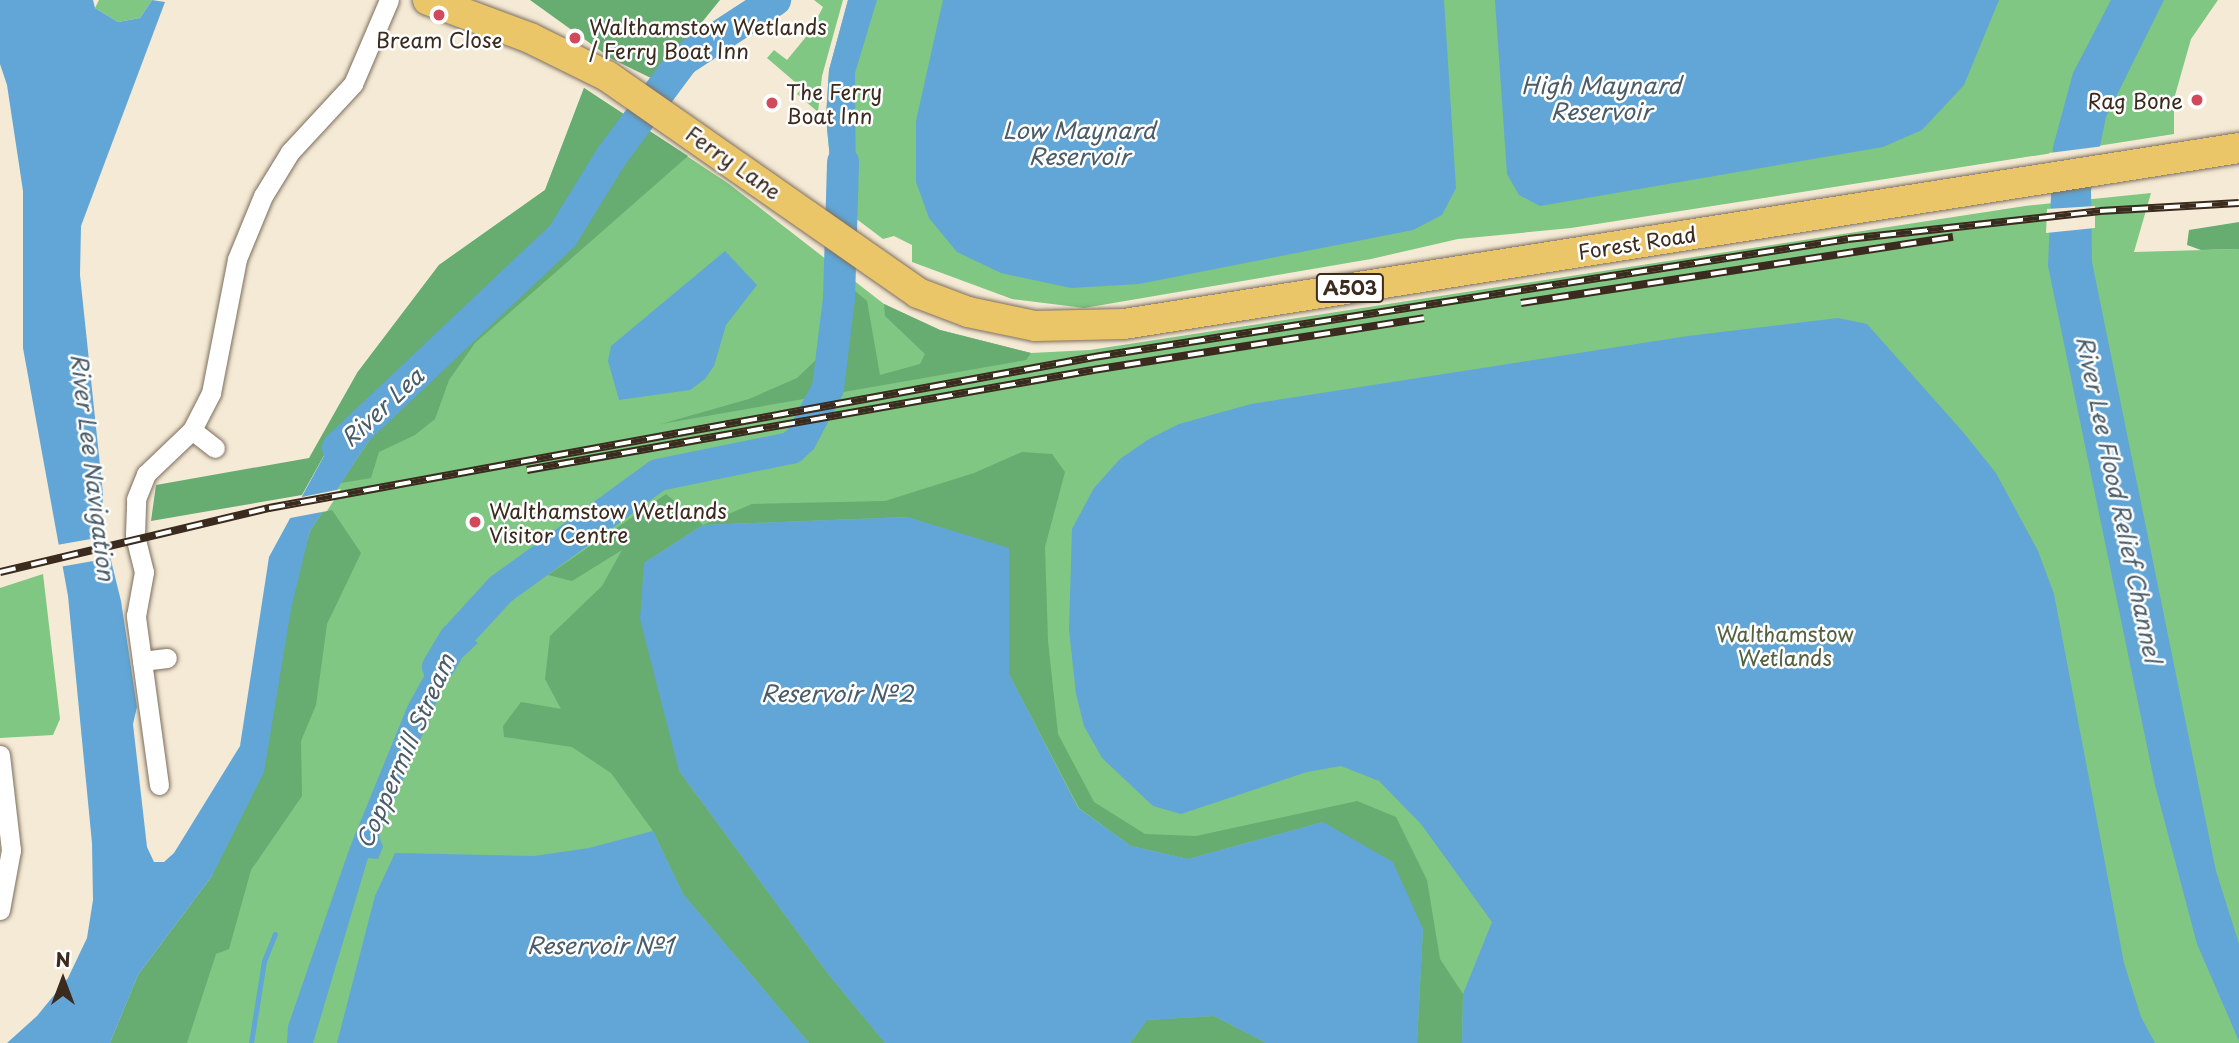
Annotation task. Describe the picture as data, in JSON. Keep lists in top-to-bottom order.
{
  "streets": {
    "main road": ["Ferry Lane", "Forest Road", "A503"]
  },
  "crossings": [
    ["Ferry Lane", "Forest Road"]
  ],
  "water": [
    "High Maynard Reservoir",
    "Low Maynard Reservoir",
    "River Lea",
    "River Lee Navigation",
    "River Lee Flood Relief Channel",
    "Reservoir №2",
    "Coppermill Stream",
    "Reservoir №1"
  ],
  "parks": ["Walthamstow Wetlands"],
  "places": [
    "Bream Close",
    "Walthamstow Wetlands / Ferry Boat Inn",
    "Rag Bone",
    "The Ferry Boat Inn",
    "Walthamstow Wetlands Visitor Centre"
  ],
  "north": "top"
}
